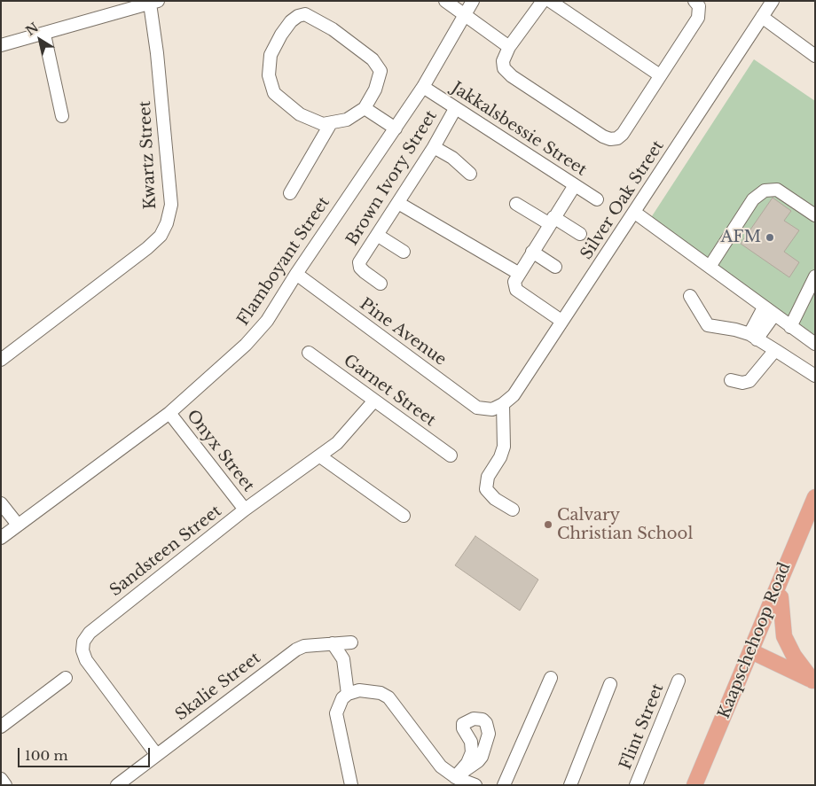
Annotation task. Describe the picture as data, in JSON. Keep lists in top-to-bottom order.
{
  "streets": {
    "main road": ["Kaapschehoop Road"],
    "street": [
      "Jakkalsbessie Street",
      "Kwartz Street",
      "Brown Ivory Street",
      "Silver Oak Street",
      "Flamboyant Street",
      "Pine Avenue",
      "Garnet Street",
      "Onyx Street",
      "Sandsteen Street",
      "Skalie Street",
      "Flint Street"
    ]
  },
  "crossings": [
    ["Jakkalsbessie Street", "Brown Ivory Street"],
    ["Jakkalsbessie Street", "Flamboyant Street"],
    ["Silver Oak Street", "Pine Avenue"],
    ["Flamboyant Street", "Pine Avenue"],
    ["Flamboyant Street", "Onyx Street"],
    ["Garnet Street", "Sandsteen Street"],
    ["Onyx Street", "Sandsteen Street"],
    ["Sandsteen Street", "Skalie Street"]
  ],
  "places": ["AFM", "Calvary Christian School"],
  "scale_bar": "100 m",
  "north": "top left"
}
